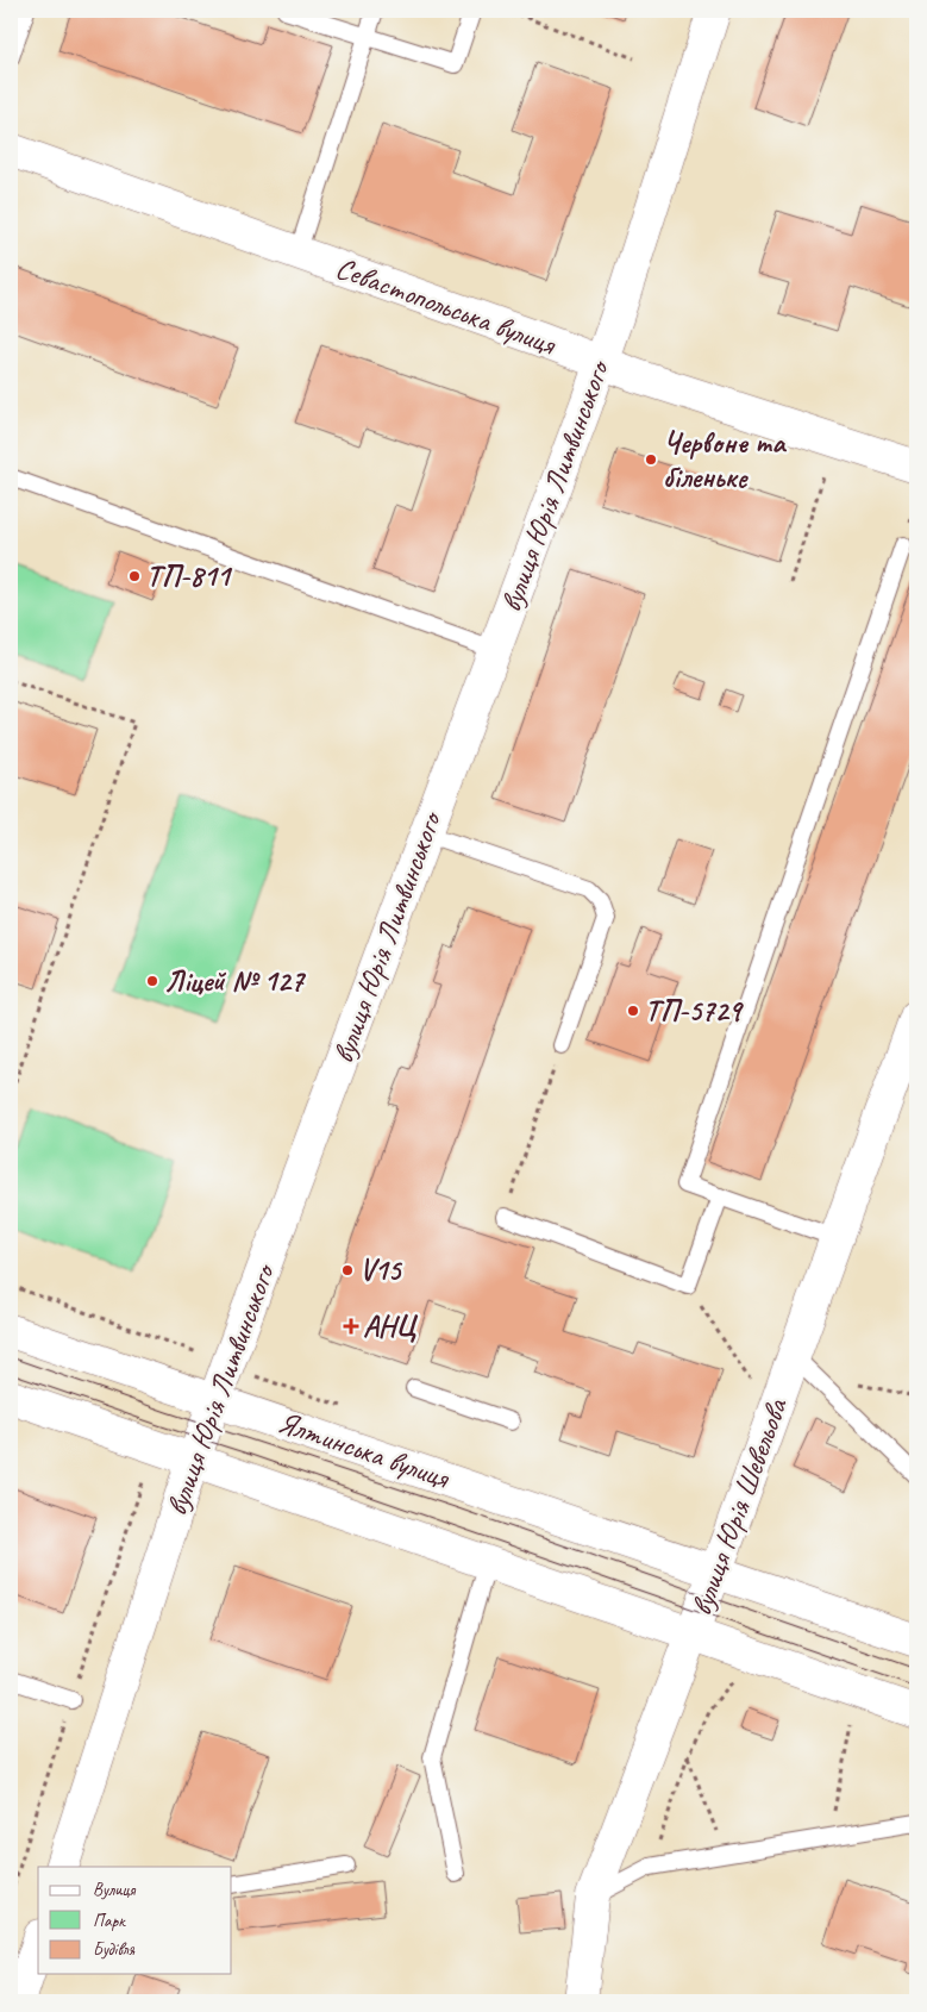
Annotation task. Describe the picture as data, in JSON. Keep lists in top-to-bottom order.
{
  "streets": {
    "street": [
      "Севастопольська вулиця",
      "вулиця Юрія Литвинського",
      "Ялтинська вулиця",
      "вулиця Юрія Шевельова"
    ]
  },
  "crossings": [
    ["Севастопольська вулиця", "вулиця Юрія Литвинського"],
    ["вулиця Юрія Литвинського", "Ялтинська вулиця"],
    ["Ялтинська вулиця", "вулиця Юрія Шевельова"]
  ],
  "places": {
    "other": [
      "Червоне та біленьке",
      "ТП-811",
      "Ліцей № 127",
      "ТП-5729",
      "V15"
    ],
    "health": ["АНЦ"]
  },
  "legend": ["Вулиця", "Парк", "Будівля"]
}
